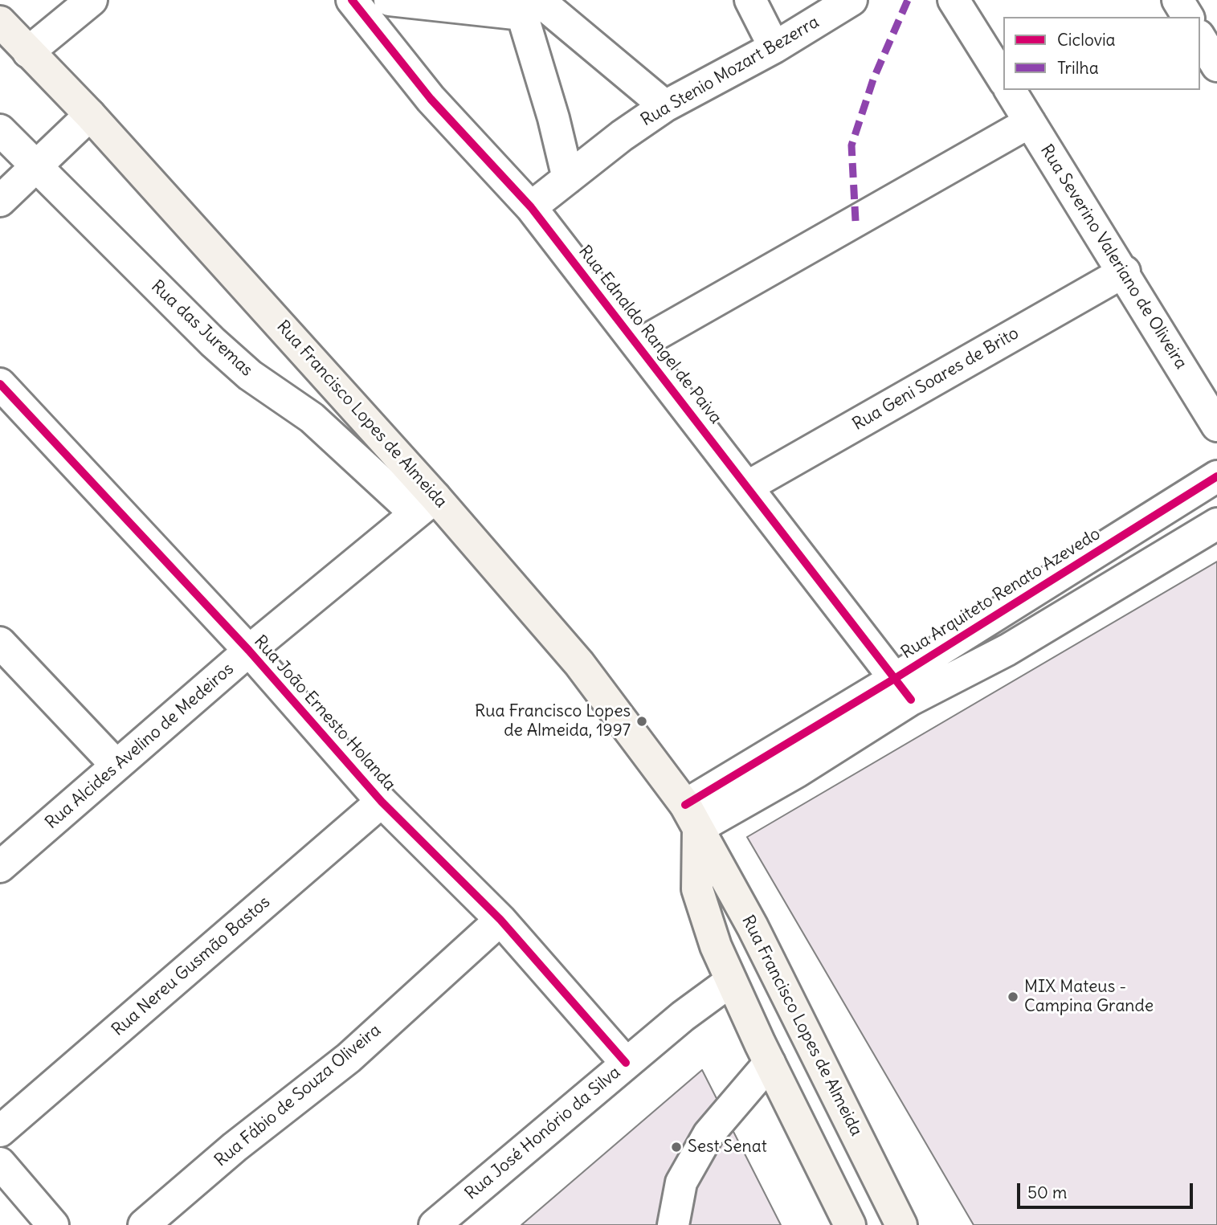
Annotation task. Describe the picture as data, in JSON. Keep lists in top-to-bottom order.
{
  "streets": {
    "main road": ["Rua Francisco Lopes de Almeida"],
    "street": [
      "Rua Stenio Mozart Bezerra",
      "Rua Severino Valeriano de Oliveira",
      "Rua das Juremas",
      "Rua Ednaldo Rangel de Paiva",
      "Rua Geni Soares de Brito",
      "Rua Arquiteto Renato Azevedo",
      "Rua João Ernesto Holanda",
      "Rua Alcides Avelino de Medeiros",
      "Rua Nereu Gusmão Bastos",
      "Rua Fábio de Souza Oliveira",
      "Rua José Honório da Silva"
    ]
  },
  "crossings": [
    ["Rua Stenio Mozart Bezerra", "Rua Ednaldo Rangel de Paiva"],
    ["Rua Severino Valeriano de Oliveira", "Rua Geni Soares de Brito"],
    ["Rua das Juremas", "Rua Francisco Lopes de Almeida"],
    ["Rua das Juremas", "Rua Alcides Avelino de Medeiros"],
    ["Rua Ednaldo Rangel de Paiva", "Rua Geni Soares de Brito"],
    ["Rua Ednaldo Rangel de Paiva", "Rua Arquiteto Renato Azevedo"],
    ["Rua Francisco Lopes de Almeida", "Rua Arquiteto Renato Azevedo"],
    ["Rua Francisco Lopes de Almeida", "Rua Alcides Avelino de Medeiros"],
    ["Rua João Ernesto Holanda", "Rua Alcides Avelino de Medeiros"],
    ["Rua João Ernesto Holanda", "Rua Nereu Gusmão Bastos"],
    ["Rua João Ernesto Holanda", "Rua Fábio de Souza Oliveira"],
    ["Rua João Ernesto Holanda", "Rua José Honório da Silva"]
  ],
  "places": ["Rua Francisco Lopes de Almeida, 1997", "MIX Mateus - Campina Grande", "Sest Senat"],
  "legend": ["Ciclovia", "Trilha"],
  "scale_bar": "50 m"
}
